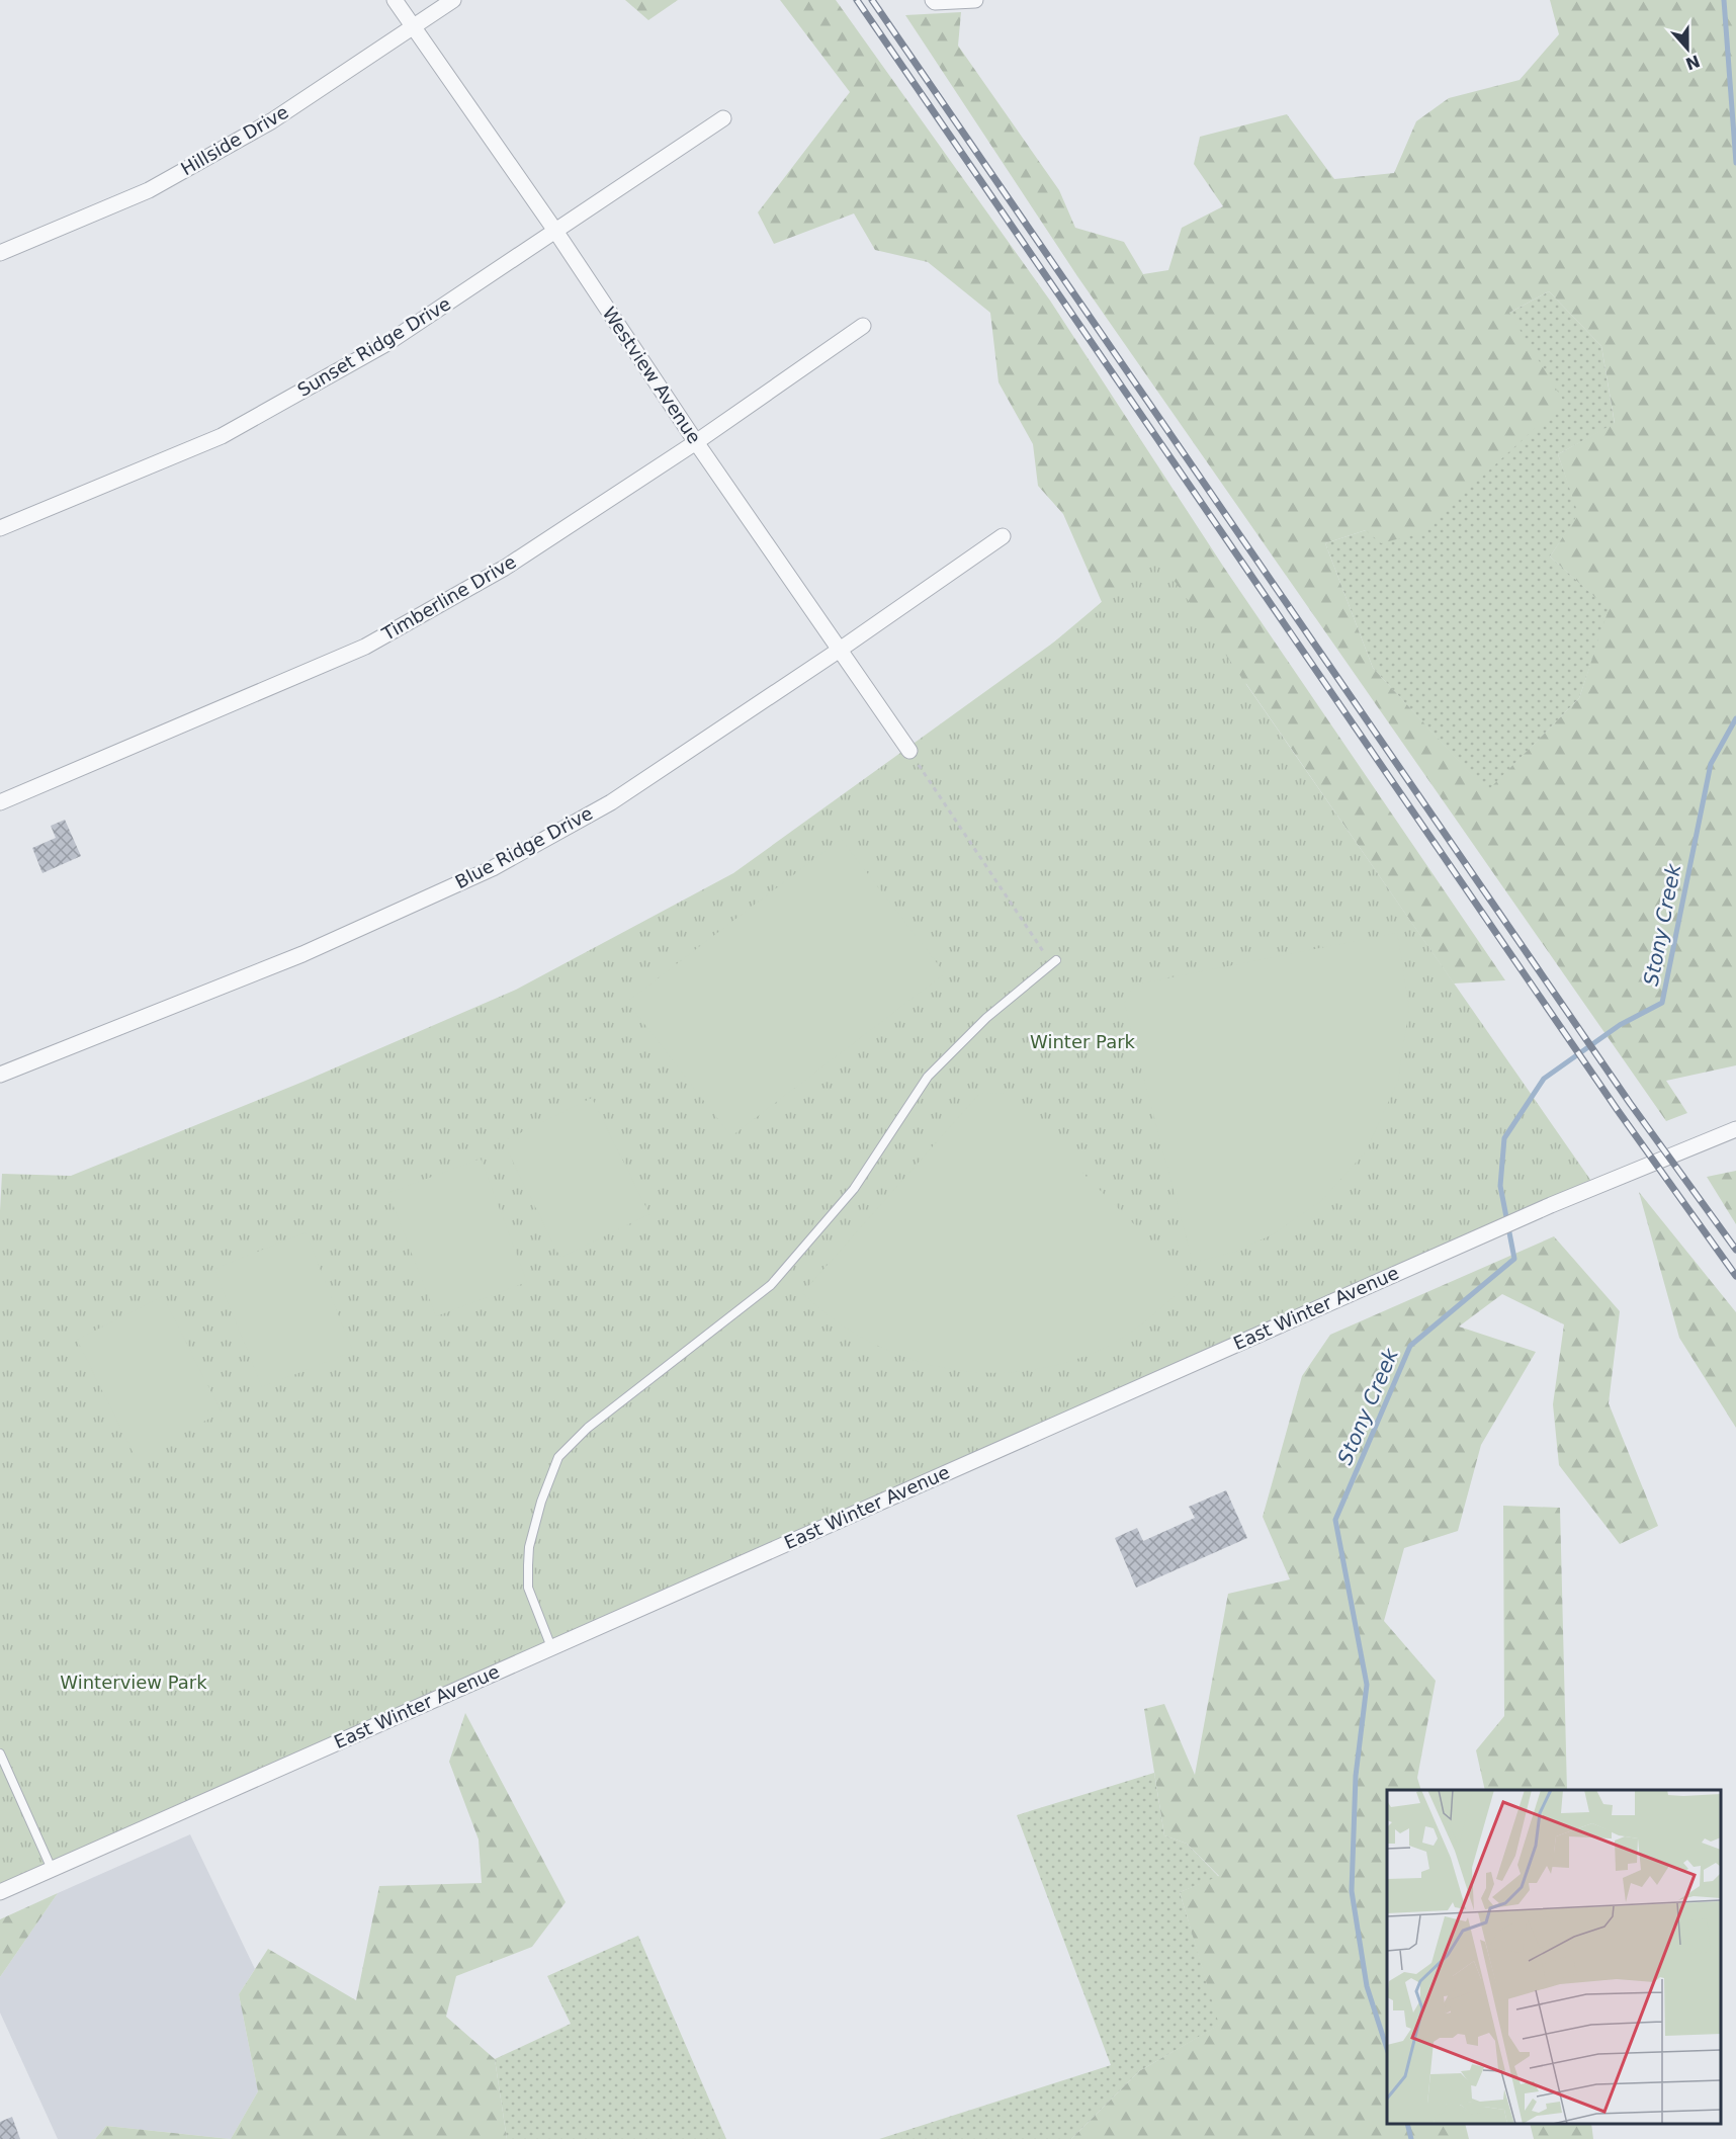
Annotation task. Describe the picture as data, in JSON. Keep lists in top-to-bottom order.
{
  "streets": {
    "street": [
      "Hillside Drive",
      "Sunset Ridge Drive",
      "Westview Avenue",
      "Timberline Drive",
      "Blue Ridge Drive",
      "East Winter Avenue"
    ]
  },
  "crossings": [
    ["Hillside Drive", "Westview Avenue"],
    ["Sunset Ridge Drive", "Westview Avenue"],
    ["Westview Avenue", "Timberline Drive"],
    ["Westview Avenue", "Blue Ridge Drive"]
  ],
  "water": ["Stony Creek"],
  "parks": ["Winter Park", "Winterview Park"],
  "north": "bottom"
}
